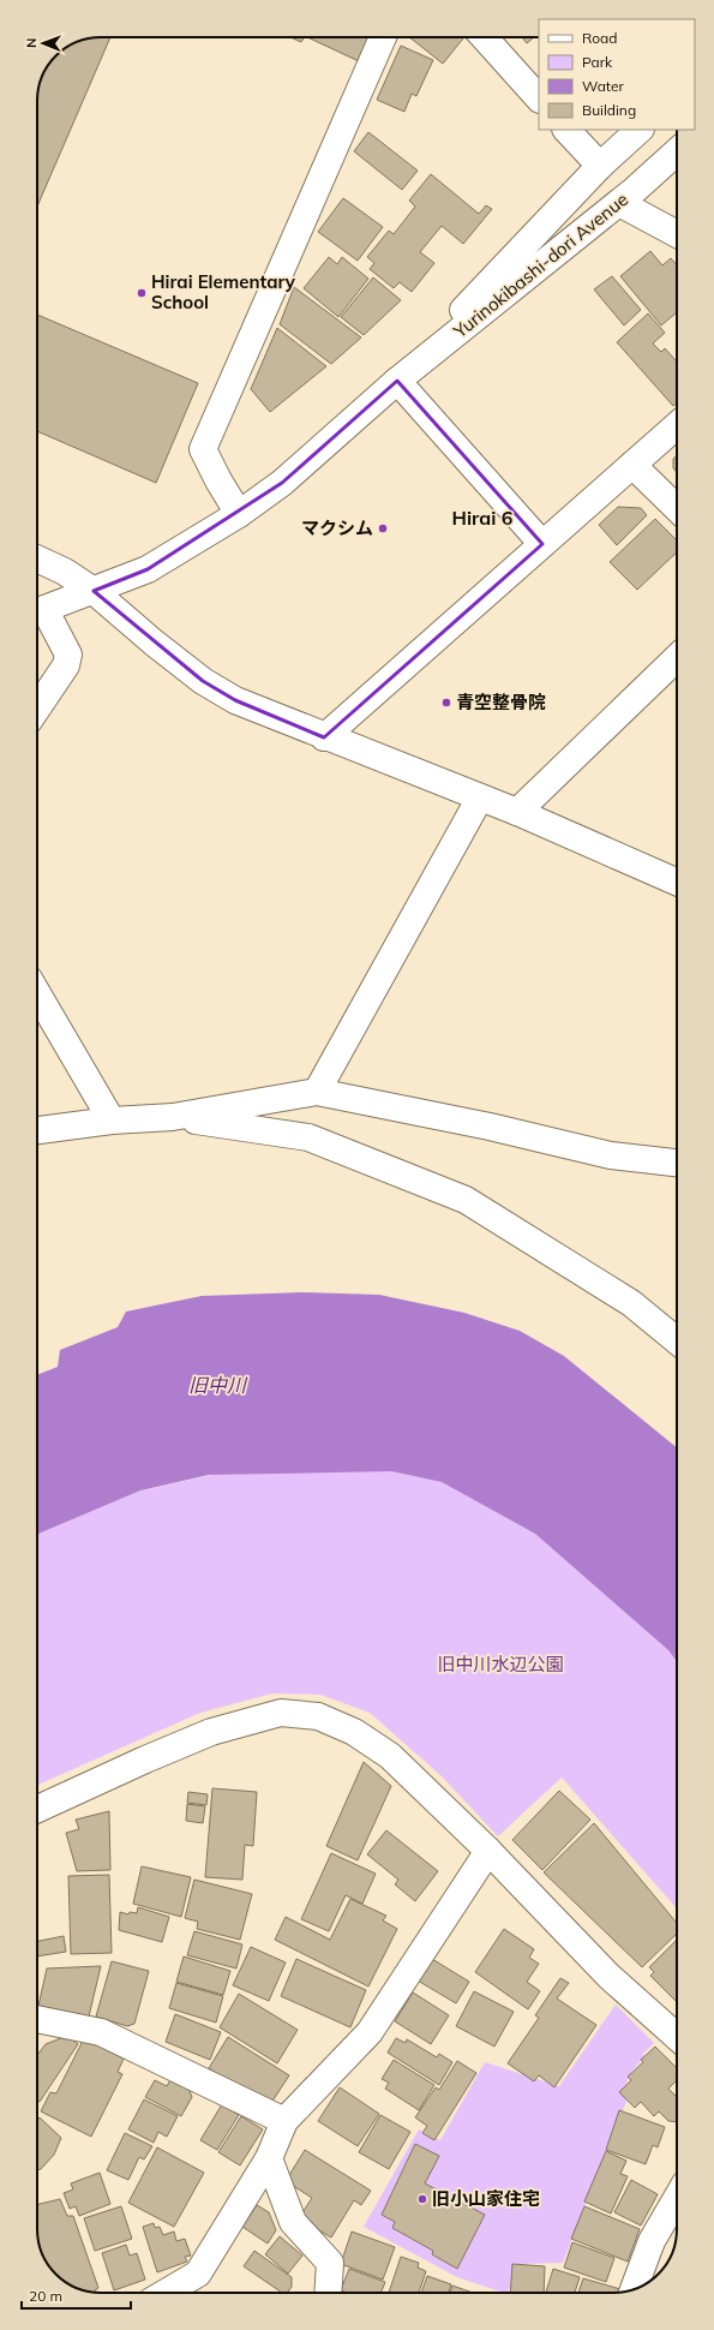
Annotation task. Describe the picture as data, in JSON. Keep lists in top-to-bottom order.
{
  "streets": {
    "street": ["Yurinokibashi-dori Avenue"]
  },
  "districts": ["Hirai 6"],
  "water": ["旧中川"],
  "parks": ["旧中川水辺公園"],
  "places": [
    "Hirai Elementary School",
    "マクシム",
    "青空整骨院",
    "旧小山家住宅"
  ],
  "legend": [
    "Road",
    "Park",
    "Water",
    "Building"
  ],
  "scale_bar": "20 m",
  "north": "left"
}
